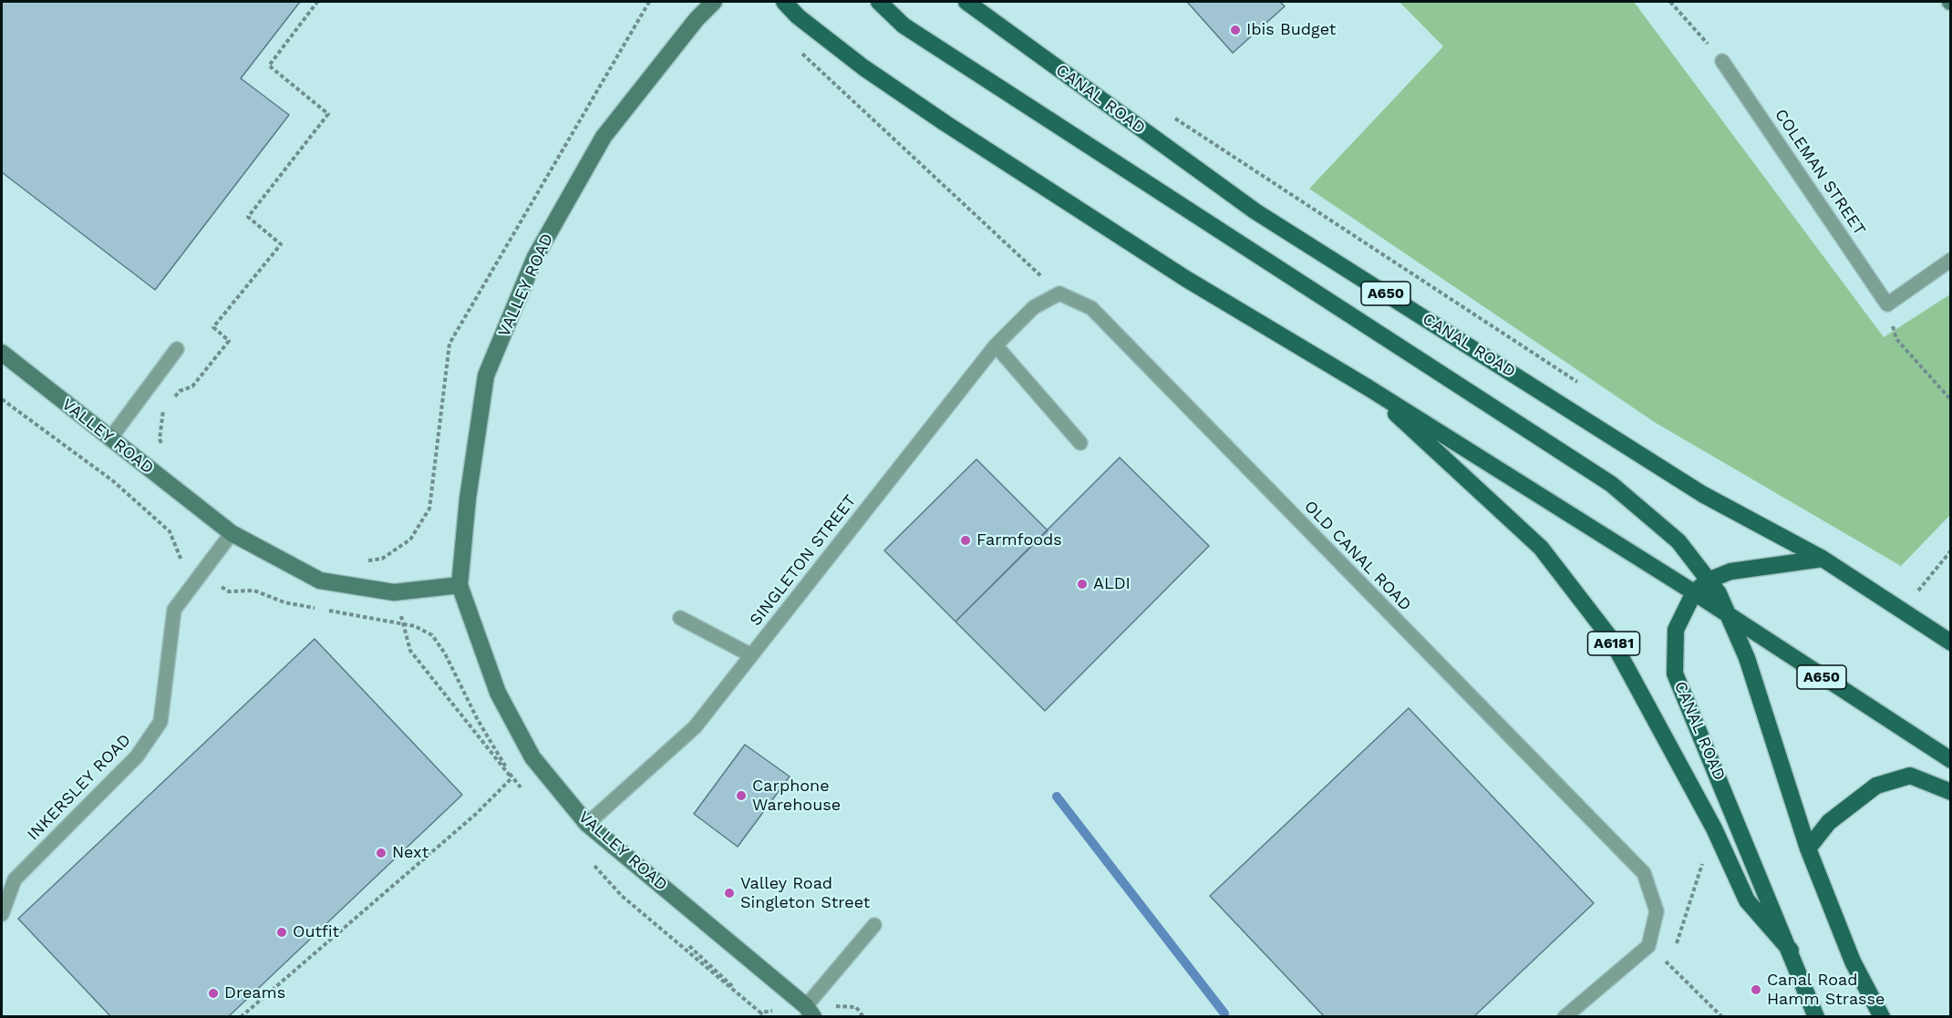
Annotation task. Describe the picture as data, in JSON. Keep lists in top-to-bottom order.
{
  "streets": {
    "main road": ["CANAL ROAD", "A650", "A6181"],
    "street": ["VALLEY ROAD"],
    "lane": [
      "COLEMAN STREET",
      "OLD CANAL ROAD",
      "SINGLETON STREET",
      "INKERSLEY ROAD"
    ]
  },
  "crossings": [
    ["CANAL ROAD", "A650"],
    ["VALLEY ROAD", "SINGLETON STREET"],
    ["VALLEY ROAD", "INKERSLEY ROAD"],
    ["OLD CANAL ROAD", "SINGLETON STREET"]
  ],
  "places": [
    "Ibis Budget",
    "Farmfoods",
    "ALDI",
    "Carphone Warehouse",
    "Next",
    "Valley Road Singleton Street",
    "Outfit",
    "Canal Road Hamm Strasse",
    "Dreams"
  ]
}
